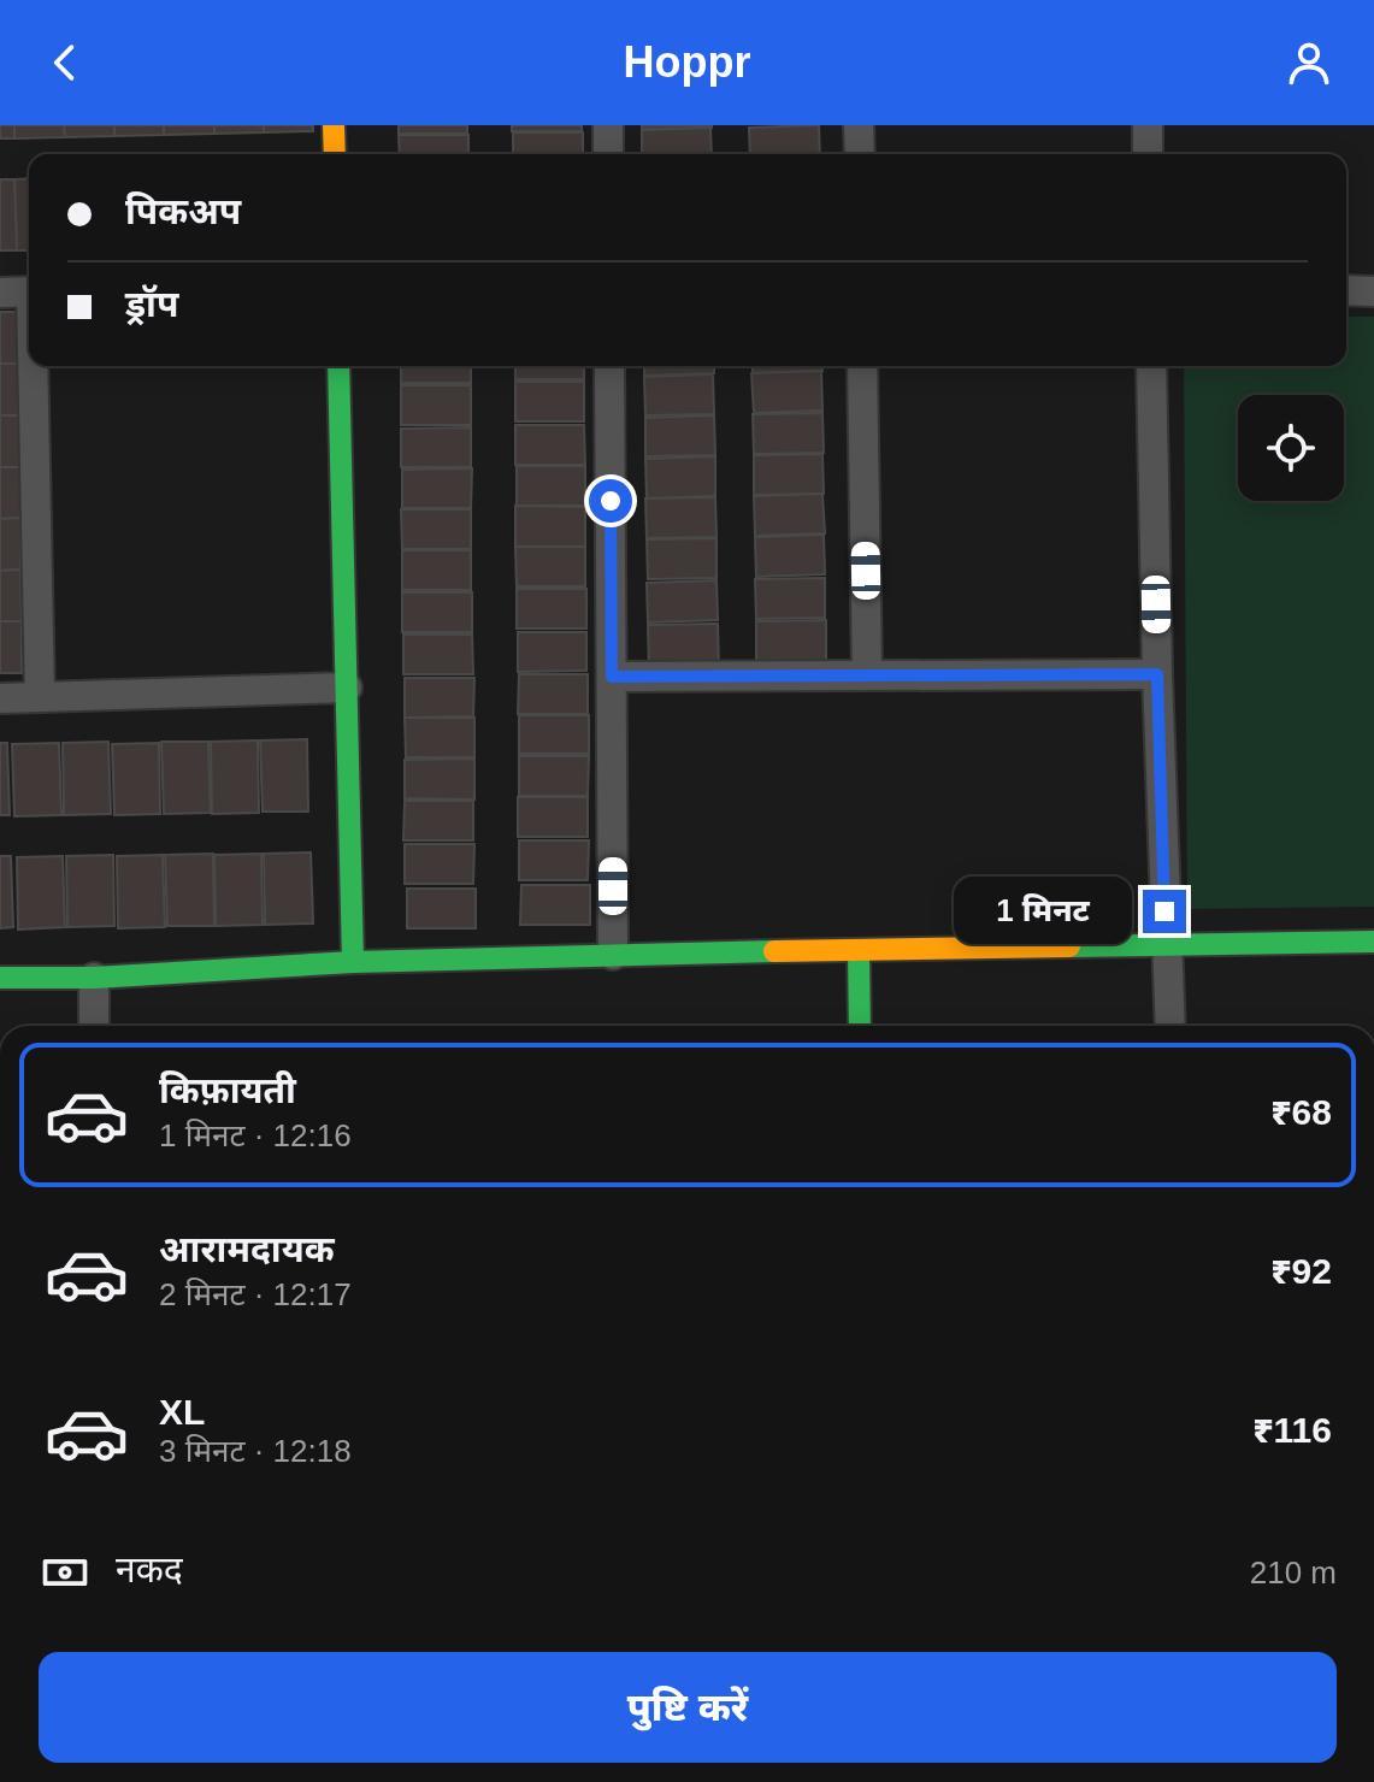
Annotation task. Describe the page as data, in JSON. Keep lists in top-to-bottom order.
{
  "page": {
    "header": "Hoppr",
    "banner": ["पिकअप", "ड्रॉप"],
    "bubble": "1 मिनट",
    "list": [
      {
        "name": "किफ़ायती",
        "note": "1 मिनट · 12:16",
        "value": "₹68"
      },
      {
        "name": "आरामदायक",
        "note": "2 मिनट · 12:17",
        "value": "₹92"
      },
      {
        "name": "XL",
        "note": "3 मिनट · 12:18",
        "value": "₹116"
      }
    ],
    "pay": ["नकद", "210 m"],
    "buttons": "पुष्टि करें"
  }
}
